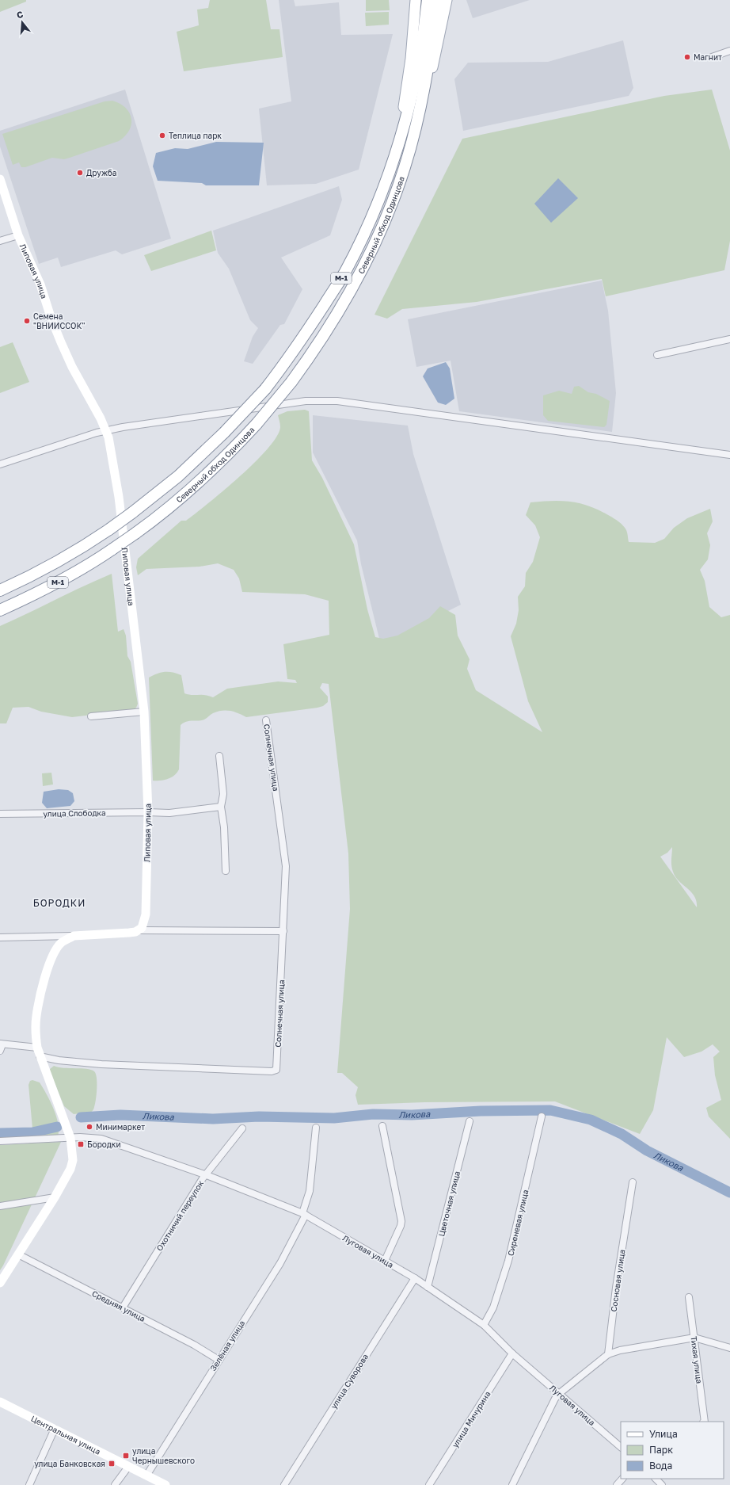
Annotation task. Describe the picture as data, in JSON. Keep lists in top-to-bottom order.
{
  "streets": {
    "highway": ["Северный обход Одинцова", "М-1"],
    "street": [
      "Липовая улица",
      "Солнечная улица",
      "улица Слободка",
      "Цветочная улица",
      "Охотничий переулок",
      "Сиреневая улица",
      "Луговая улица",
      "Сосновая улица",
      "Средняя улица",
      "Зелёная улица",
      "Тихая улица",
      "улица Суворова",
      "улица Мичурина",
      "Центральная улица"
    ]
  },
  "crossings": [
    ["Липовая улица", "улица Слободка"],
    ["Цветочная улица", "Луговая улица"],
    ["Охотничий переулок", "Луговая улица"],
    ["Охотничий переулок", "Средняя улица"],
    ["Сиреневая улица", "Луговая улица"],
    ["Луговая улица", "Зелёная улица"],
    ["Луговая улица", "улица Суворова"],
    ["Луговая улица", "улица Мичурина"],
    ["Средняя улица", "Зелёная улица"],
    ["Зелёная улица", "Центральная улица"]
  ],
  "districts": ["БОРОДКИ"],
  "water": ["Ликова"],
  "places": {
    "other": [
      "Магнит",
      "Теплица парк",
      "Дружба",
      "Семена \"ВНИИССОК\"",
      "Минимаркет"
    ],
    "transit": ["Бородки", "улица Чернышевского", "улица Банковская"]
  },
  "legend": ["Улица", "Парк", "Вода"],
  "north": "top"
}
